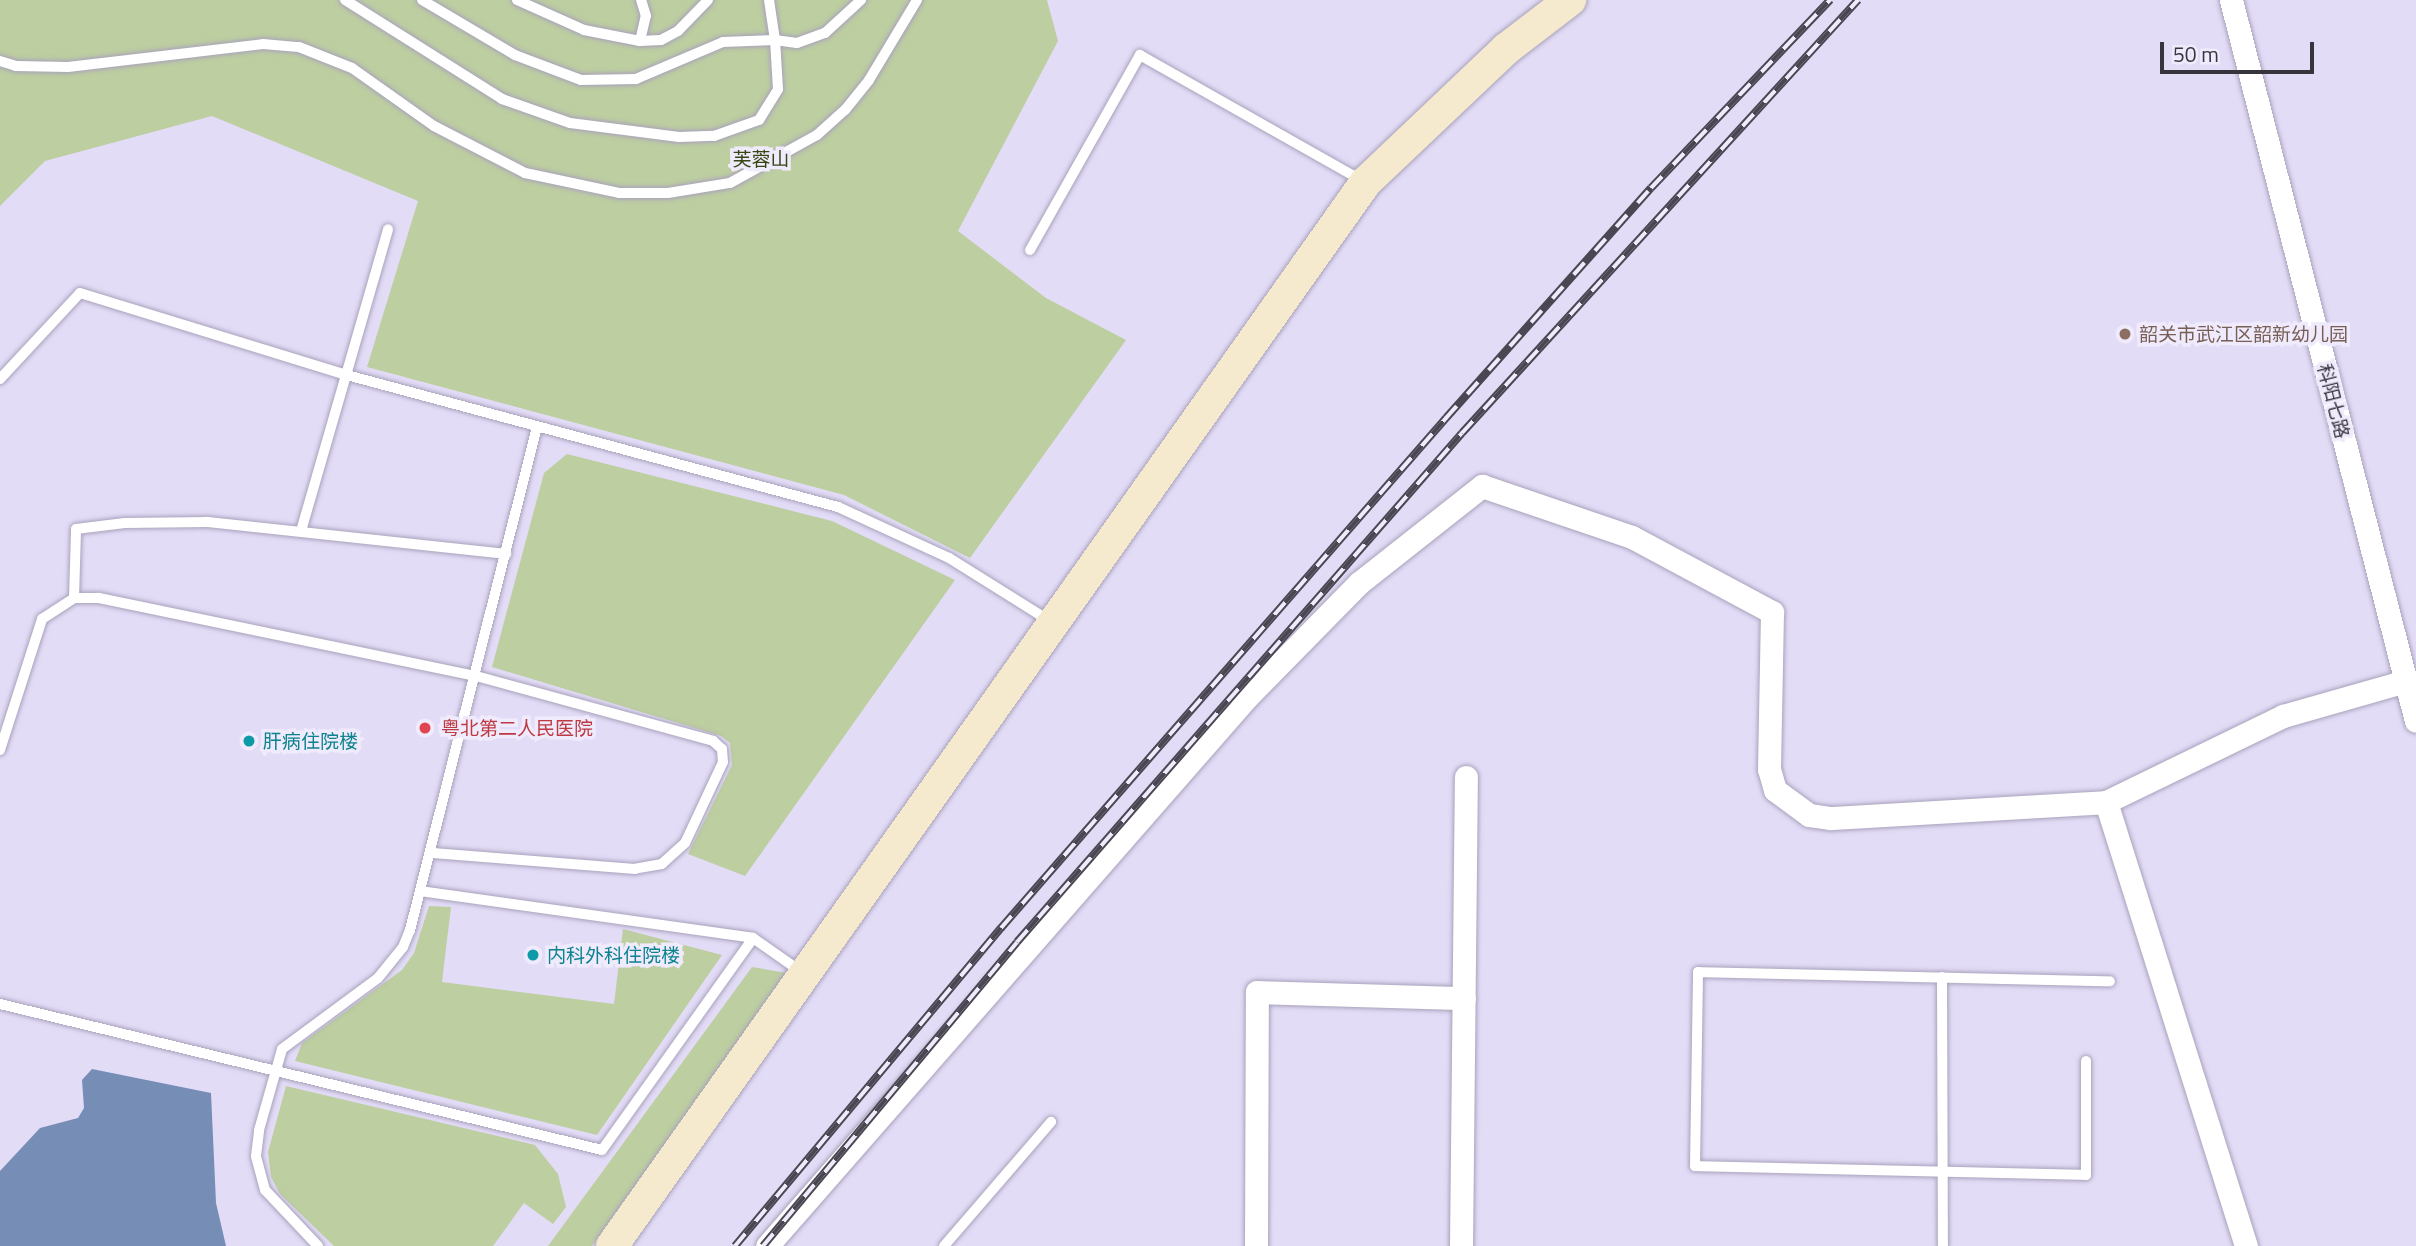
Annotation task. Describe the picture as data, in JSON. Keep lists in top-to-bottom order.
{
  "streets": {
    "street": ["科阳七路"]
  },
  "parks": ["芙蓉山"],
  "places": [
    "韶关市武江区韶新幼儿园",
    "粤北第二人民医院",
    "肝病住院楼",
    "内科外科住院楼"
  ],
  "scale_bar": "50 m"
}
